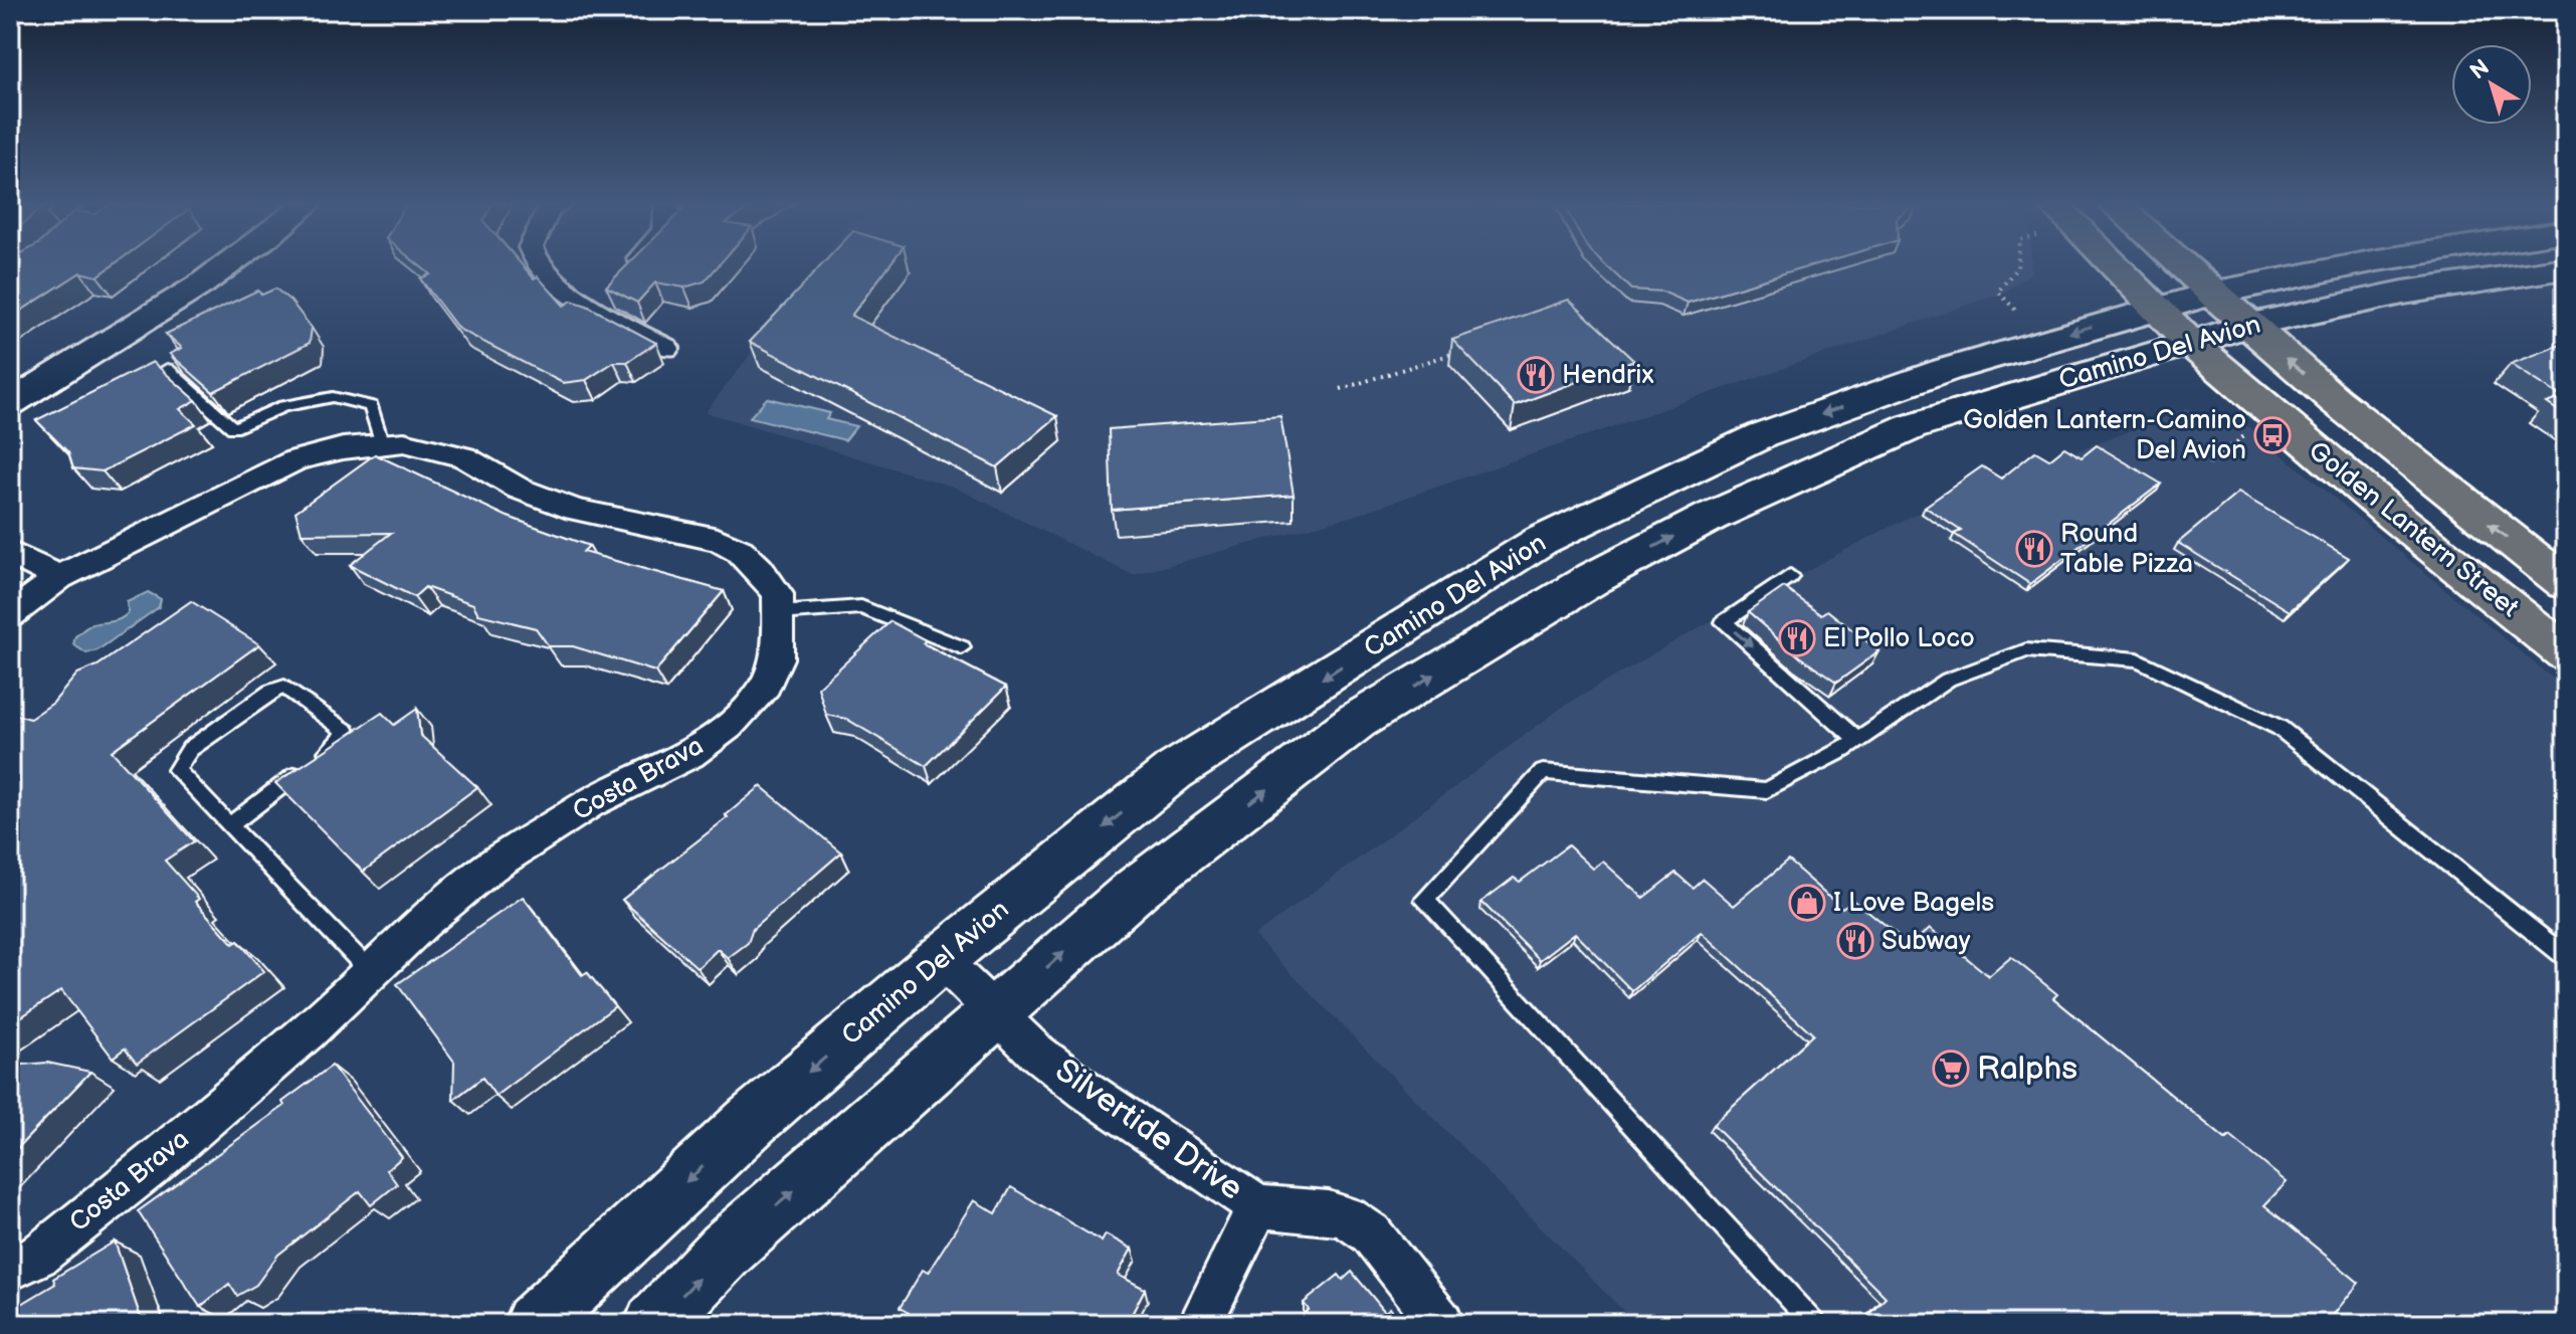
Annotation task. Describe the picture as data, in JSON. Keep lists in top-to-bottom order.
{
  "streets": {
    "main road": ["Camino Del Avion", "Golden Lantern Street"],
    "street": ["Costa Brava", "Silvertide Drive"]
  },
  "crossings": [
    ["Camino Del Avion", "Golden Lantern Street"],
    ["Camino Del Avion", "Silvertide Drive"]
  ],
  "places": {
    "restaurant": [
      "Hendrix",
      "Round Table Pizza",
      "El Pollo Loco",
      "Subway"
    ],
    "bus stop": ["Golden Lantern-Camino Del Avion"],
    "shop": ["I Love Bagels"],
    "supermarket": ["Ralphs"]
  },
  "north": "top left"
}
